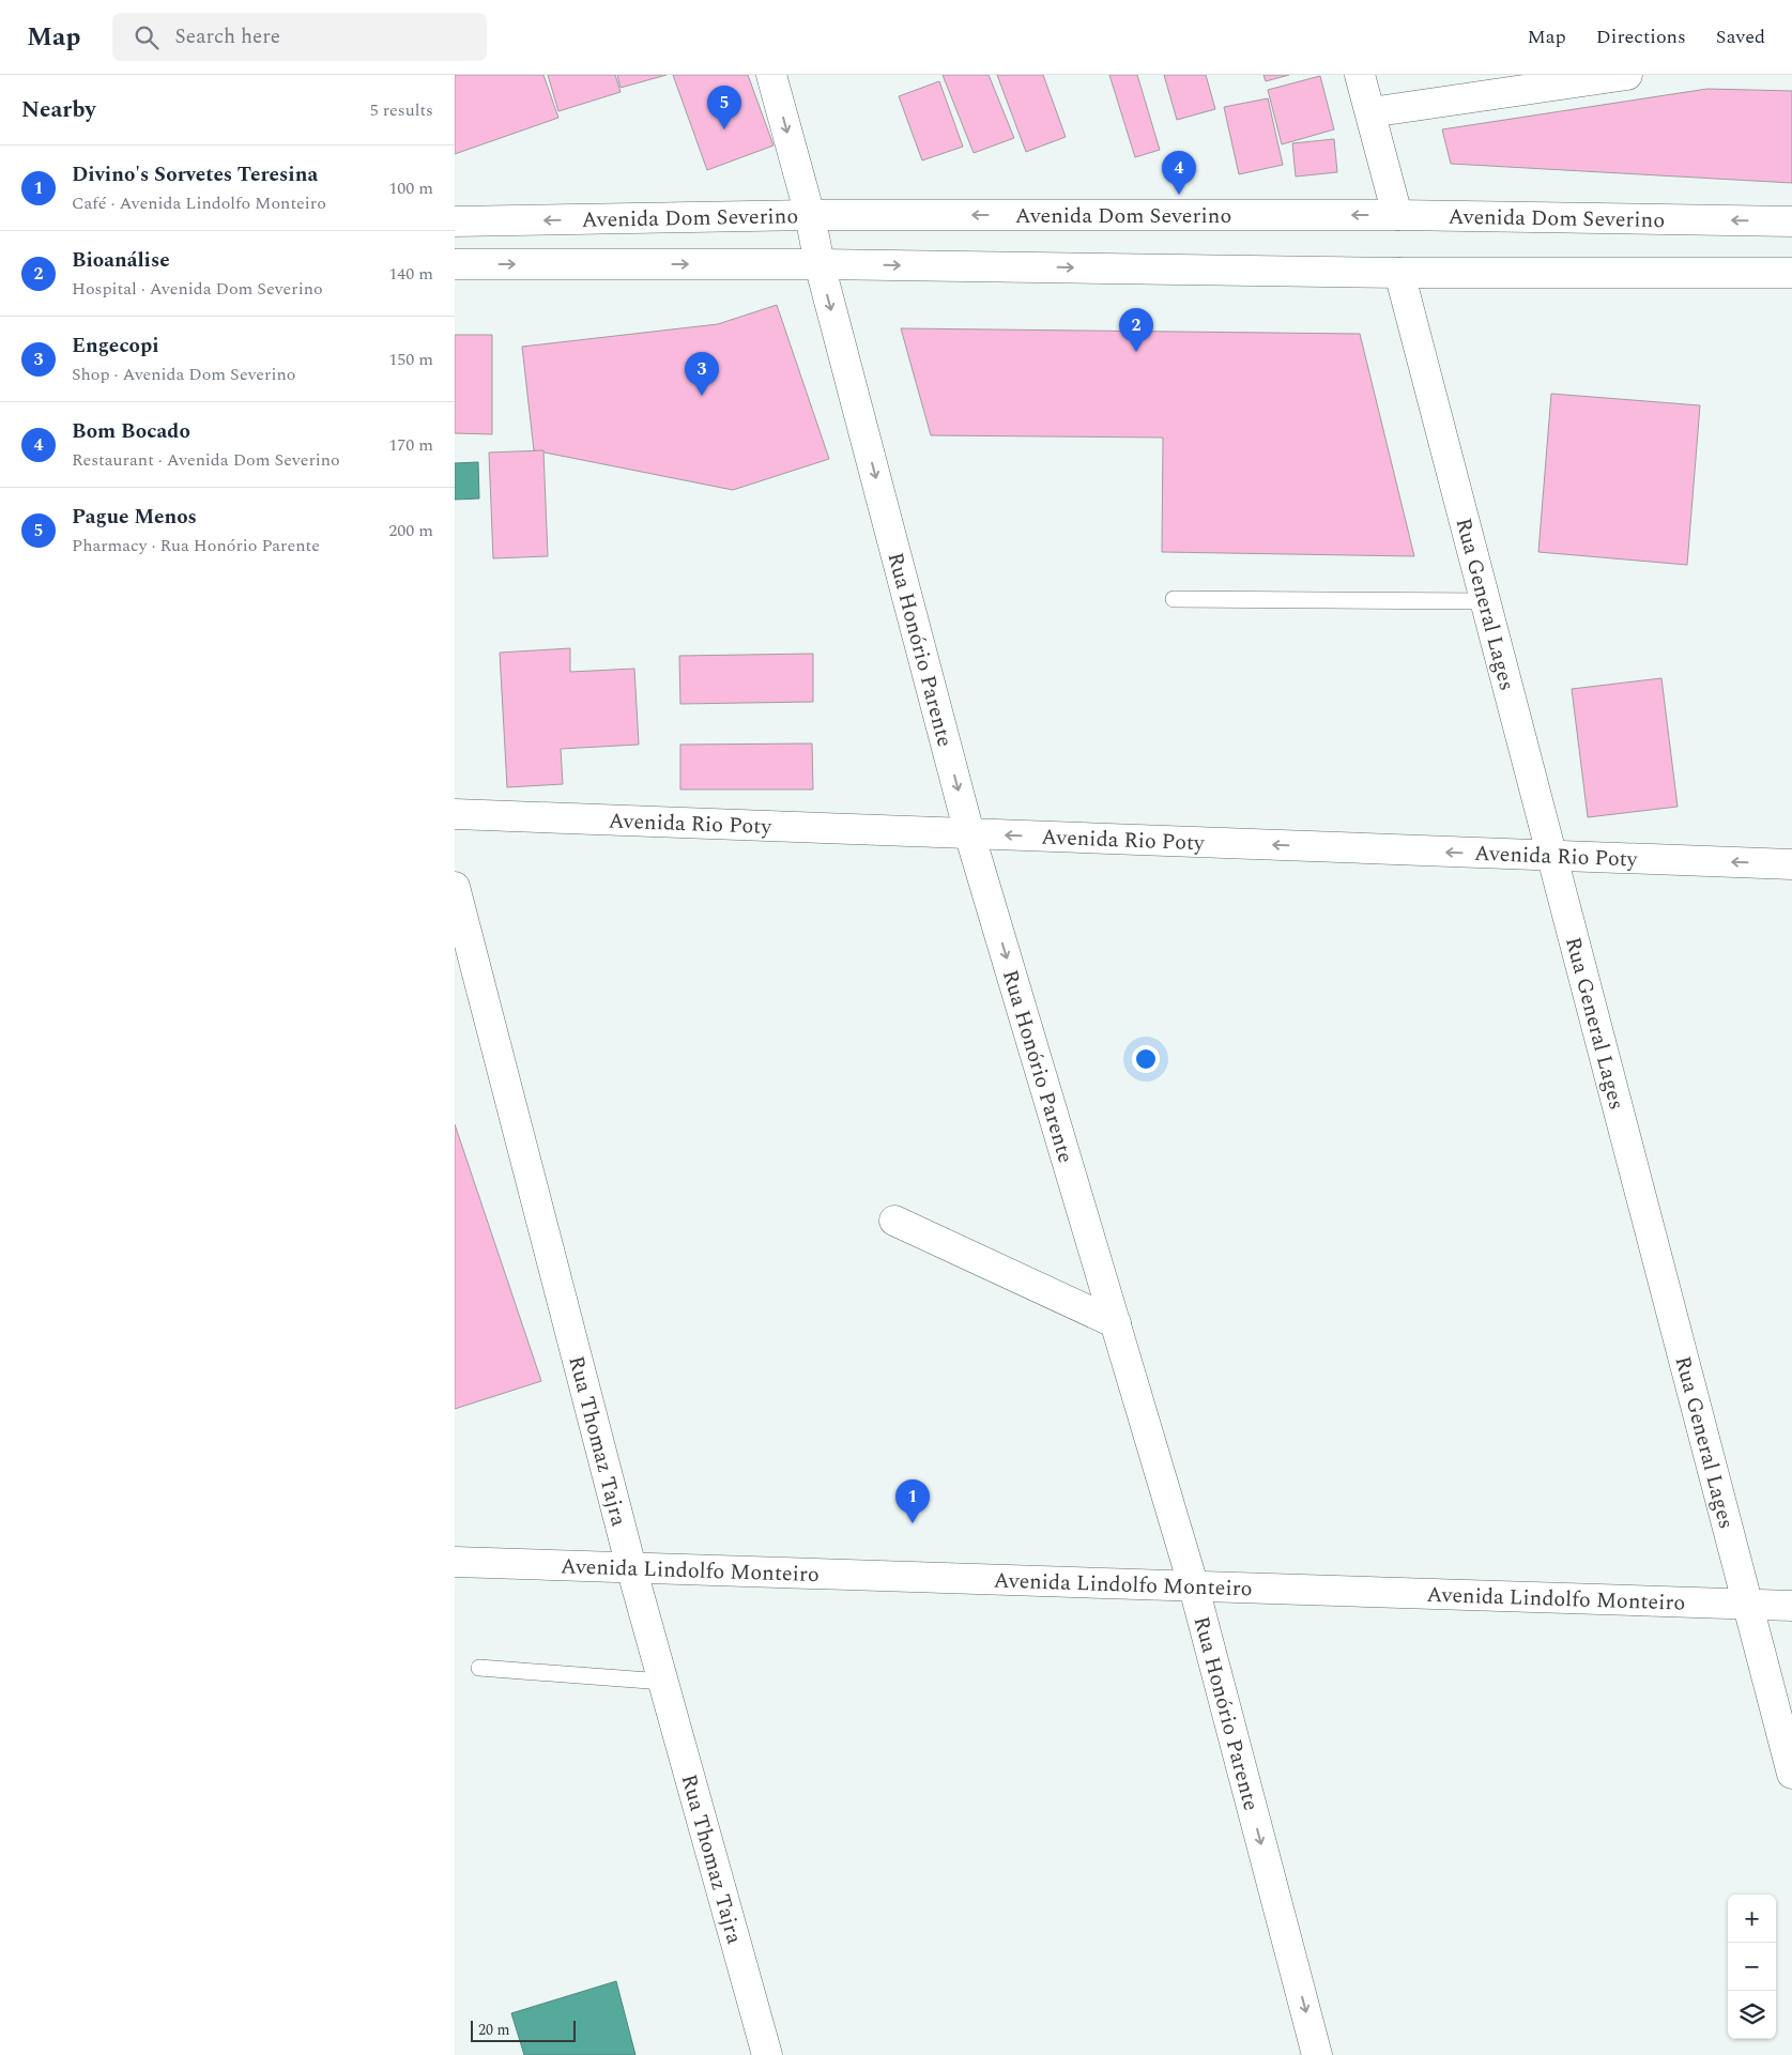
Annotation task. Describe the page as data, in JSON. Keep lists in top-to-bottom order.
{
  "streets": {
    "street": [
      "Avenida Dom Severino",
      "Rua General Lages",
      "Rua Honório Parente",
      "Avenida Rio Poty",
      "Rua Thomaz Tajra",
      "Avenida Lindolfo Monteiro"
    ]
  },
  "crossings": [
    ["Avenida Dom Severino", "Rua Honório Parente"],
    ["Rua General Lages", "Avenida Rio Poty"],
    ["Rua General Lages", "Avenida Lindolfo Monteiro"],
    ["Rua Honório Parente", "Avenida Rio Poty"],
    ["Rua Honório Parente", "Avenida Lindolfo Monteiro"],
    ["Rua Thomaz Tajra", "Avenida Lindolfo Monteiro"]
  ],
  "one_way": ["Rua Honório Parente", "Avenida Rio Poty"],
  "scale_bar": "20 m",
  "page": {
    "header": "Map",
    "search": "Search here",
    "nav": ["Map", "Directions", "Saved"],
    "heading": ["Nearby", "5 results"],
    "pins": [
      "5",
      "4",
      "2",
      "3",
      "1"
    ],
    "list": [
      {
        "mark": "1",
        "name": "Divino's Sorvetes Teresina",
        "note": "Café · Avenida Lindolfo Monteiro",
        "value": "100 m"
      },
      {
        "mark": "2",
        "name": "Bioanálise",
        "note": "Hospital · Avenida Dom Severino",
        "value": "140 m"
      },
      {
        "mark": "3",
        "name": "Engecopi",
        "note": "Shop · Avenida Dom Severino",
        "value": "150 m"
      },
      {
        "mark": "4",
        "name": "Bom Bocado",
        "note": "Restaurant · Avenida Dom Severino",
        "value": "170 m"
      },
      {
        "mark": "5",
        "name": "Pague Menos",
        "note": "Pharmacy · Rua Honório Parente",
        "value": "200 m"
      }
    ],
    "map_buttons": ["+", "−"],
    "scale": "20 m"
  }
}
